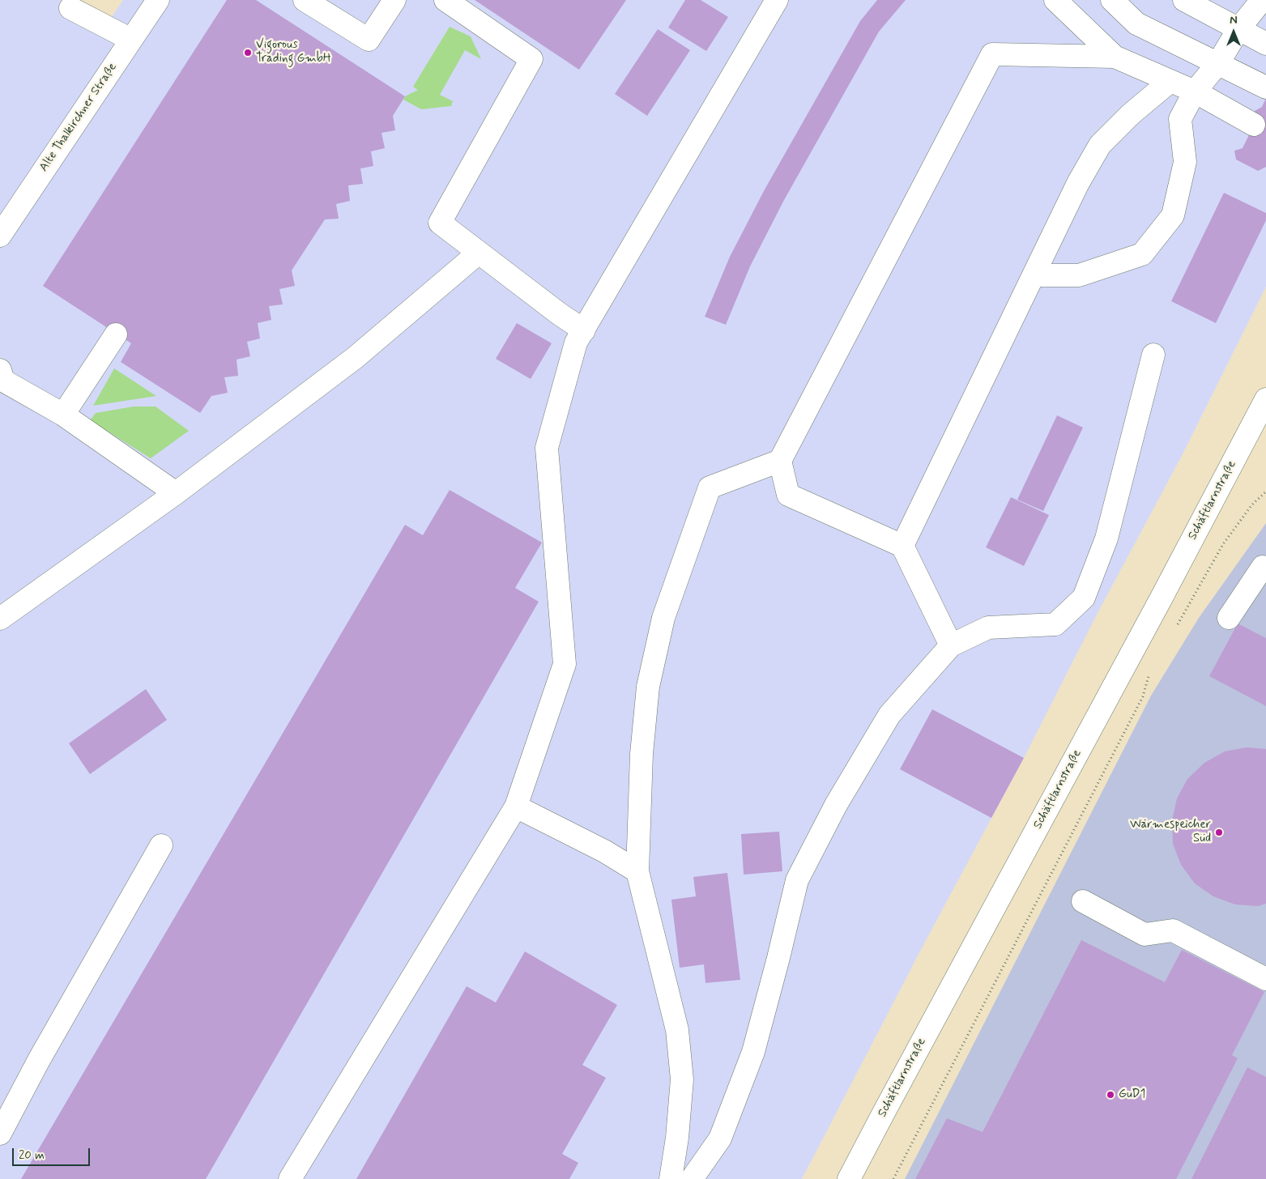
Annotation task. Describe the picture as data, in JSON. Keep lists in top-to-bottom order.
{
  "streets": {
    "main road": ["Alte Thalkirchner Straße", "Schäftlarnstraße"]
  },
  "places": ["Vigorous Trading GmbH", "Wärmespeicher Süd", "GuD1"],
  "scale_bar": "20 m",
  "north": "top"
}
